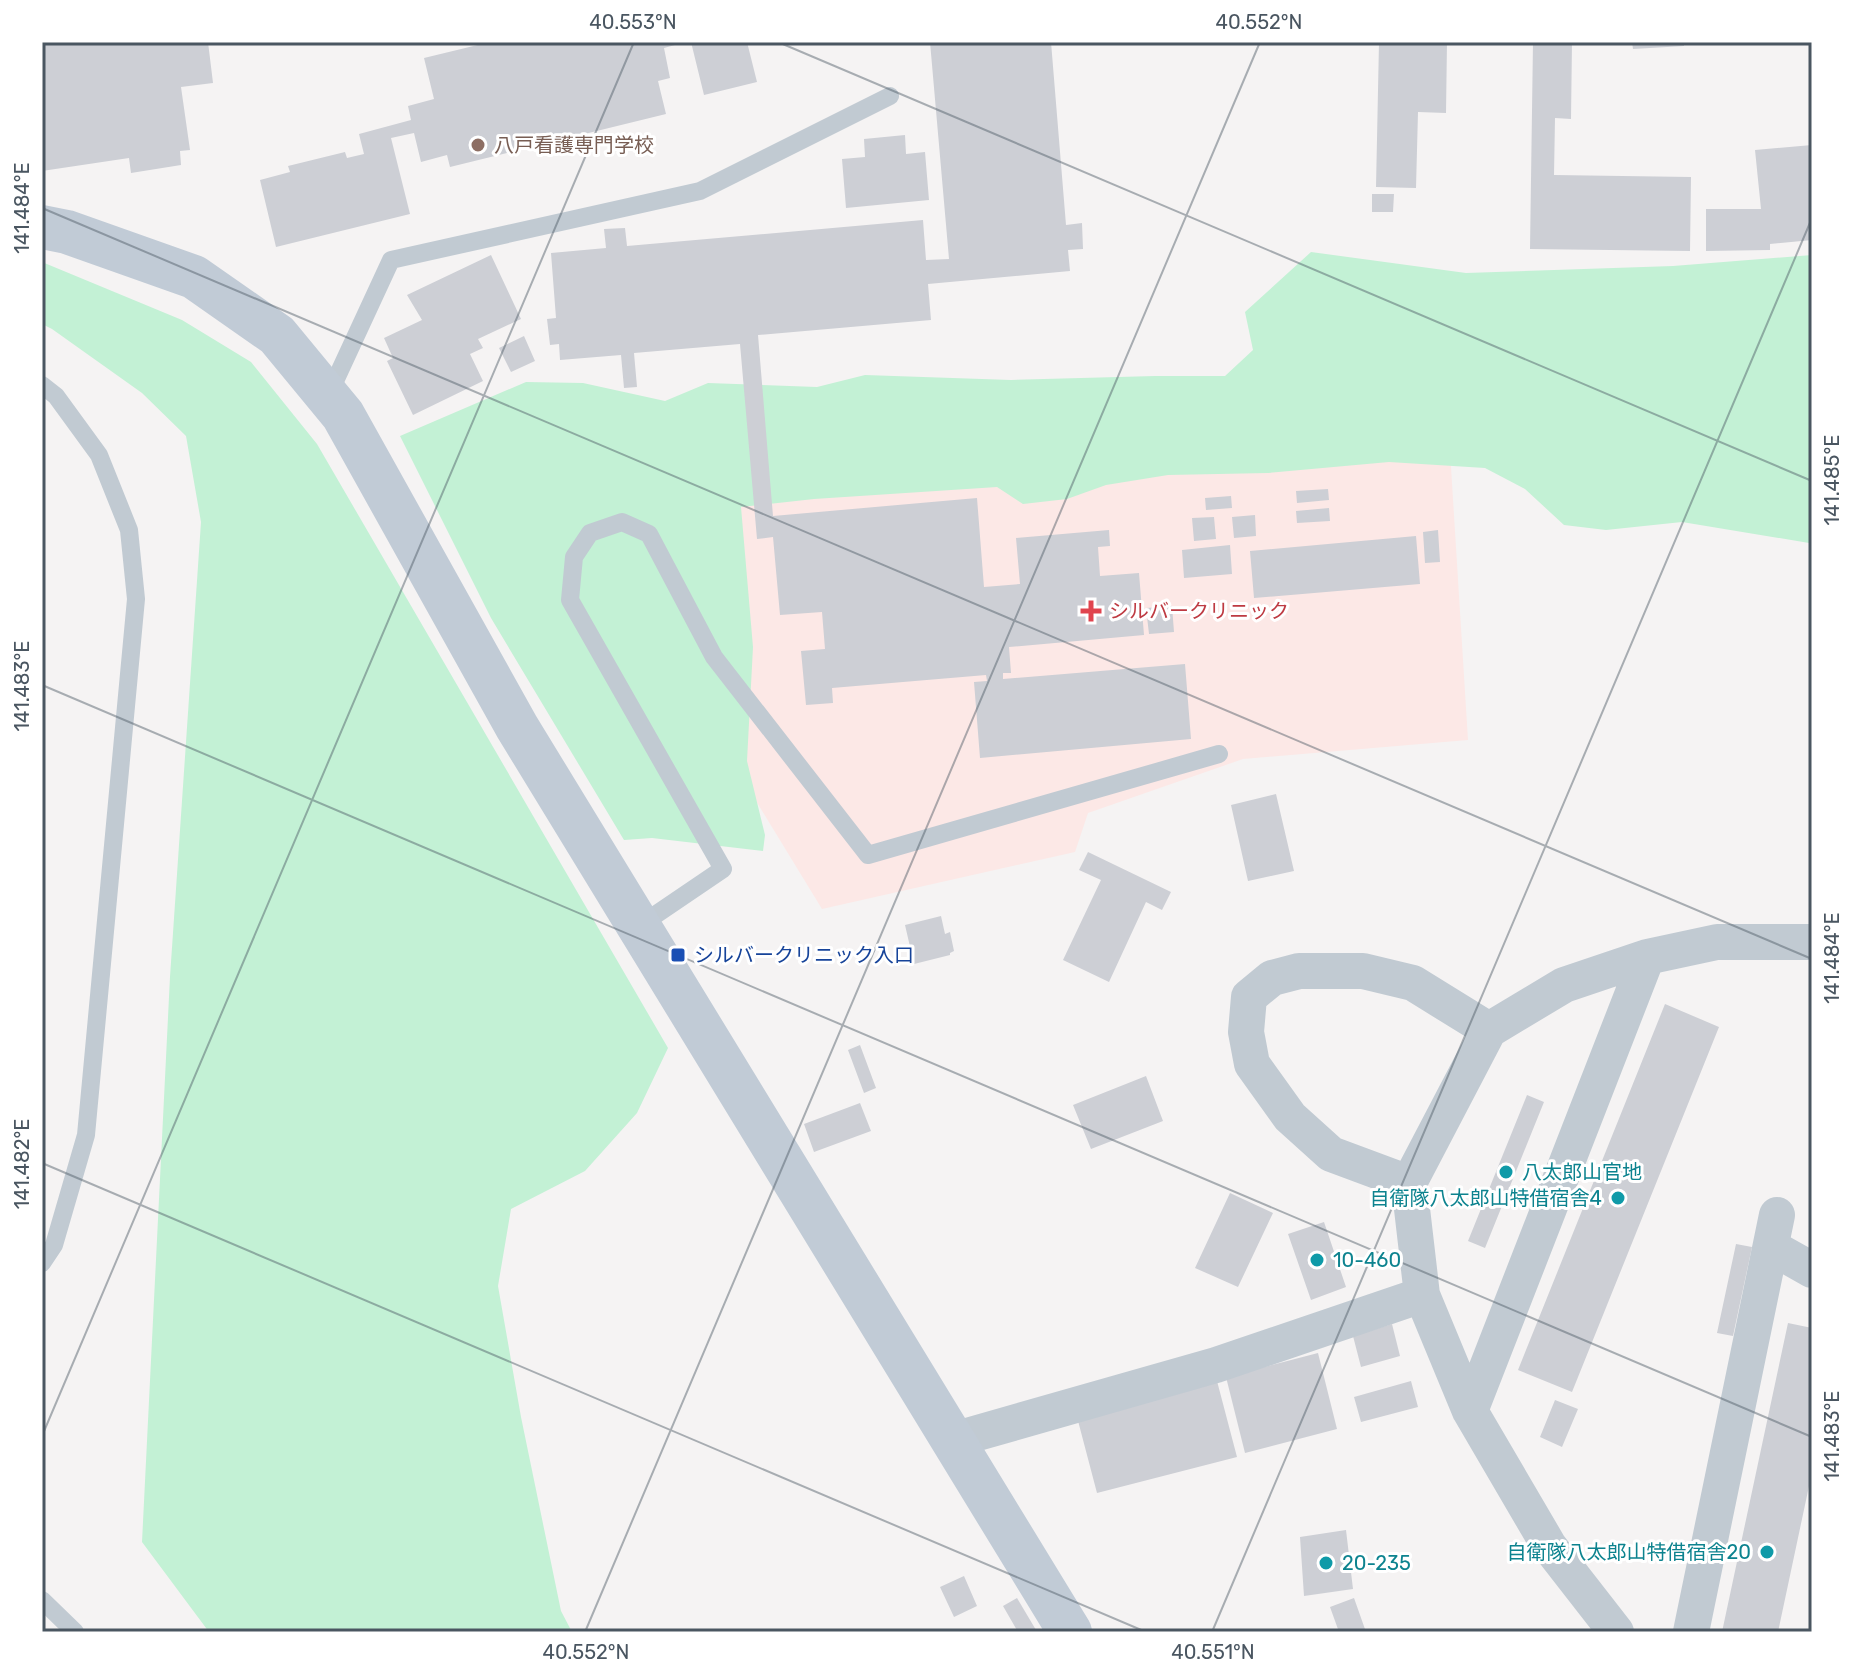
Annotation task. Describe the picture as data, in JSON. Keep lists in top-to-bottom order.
{
  "places": {
    "other": [
      "八戸看護専門学校",
      "八太郎山官地",
      "自衛隊八太郎山特借宿舎4",
      "10-460",
      "自衛隊八太郎山特借宿舎20",
      "20-235"
    ],
    "health": ["シルバークリニック"],
    "transit": ["シルバークリニック入口"]
  },
  "coordinates": [
    "40.553°N",
    "40.552°N",
    "141.484°E",
    "141.485°E",
    "141.483°E",
    "141.482°E",
    "40.551°N"
  ]
}
